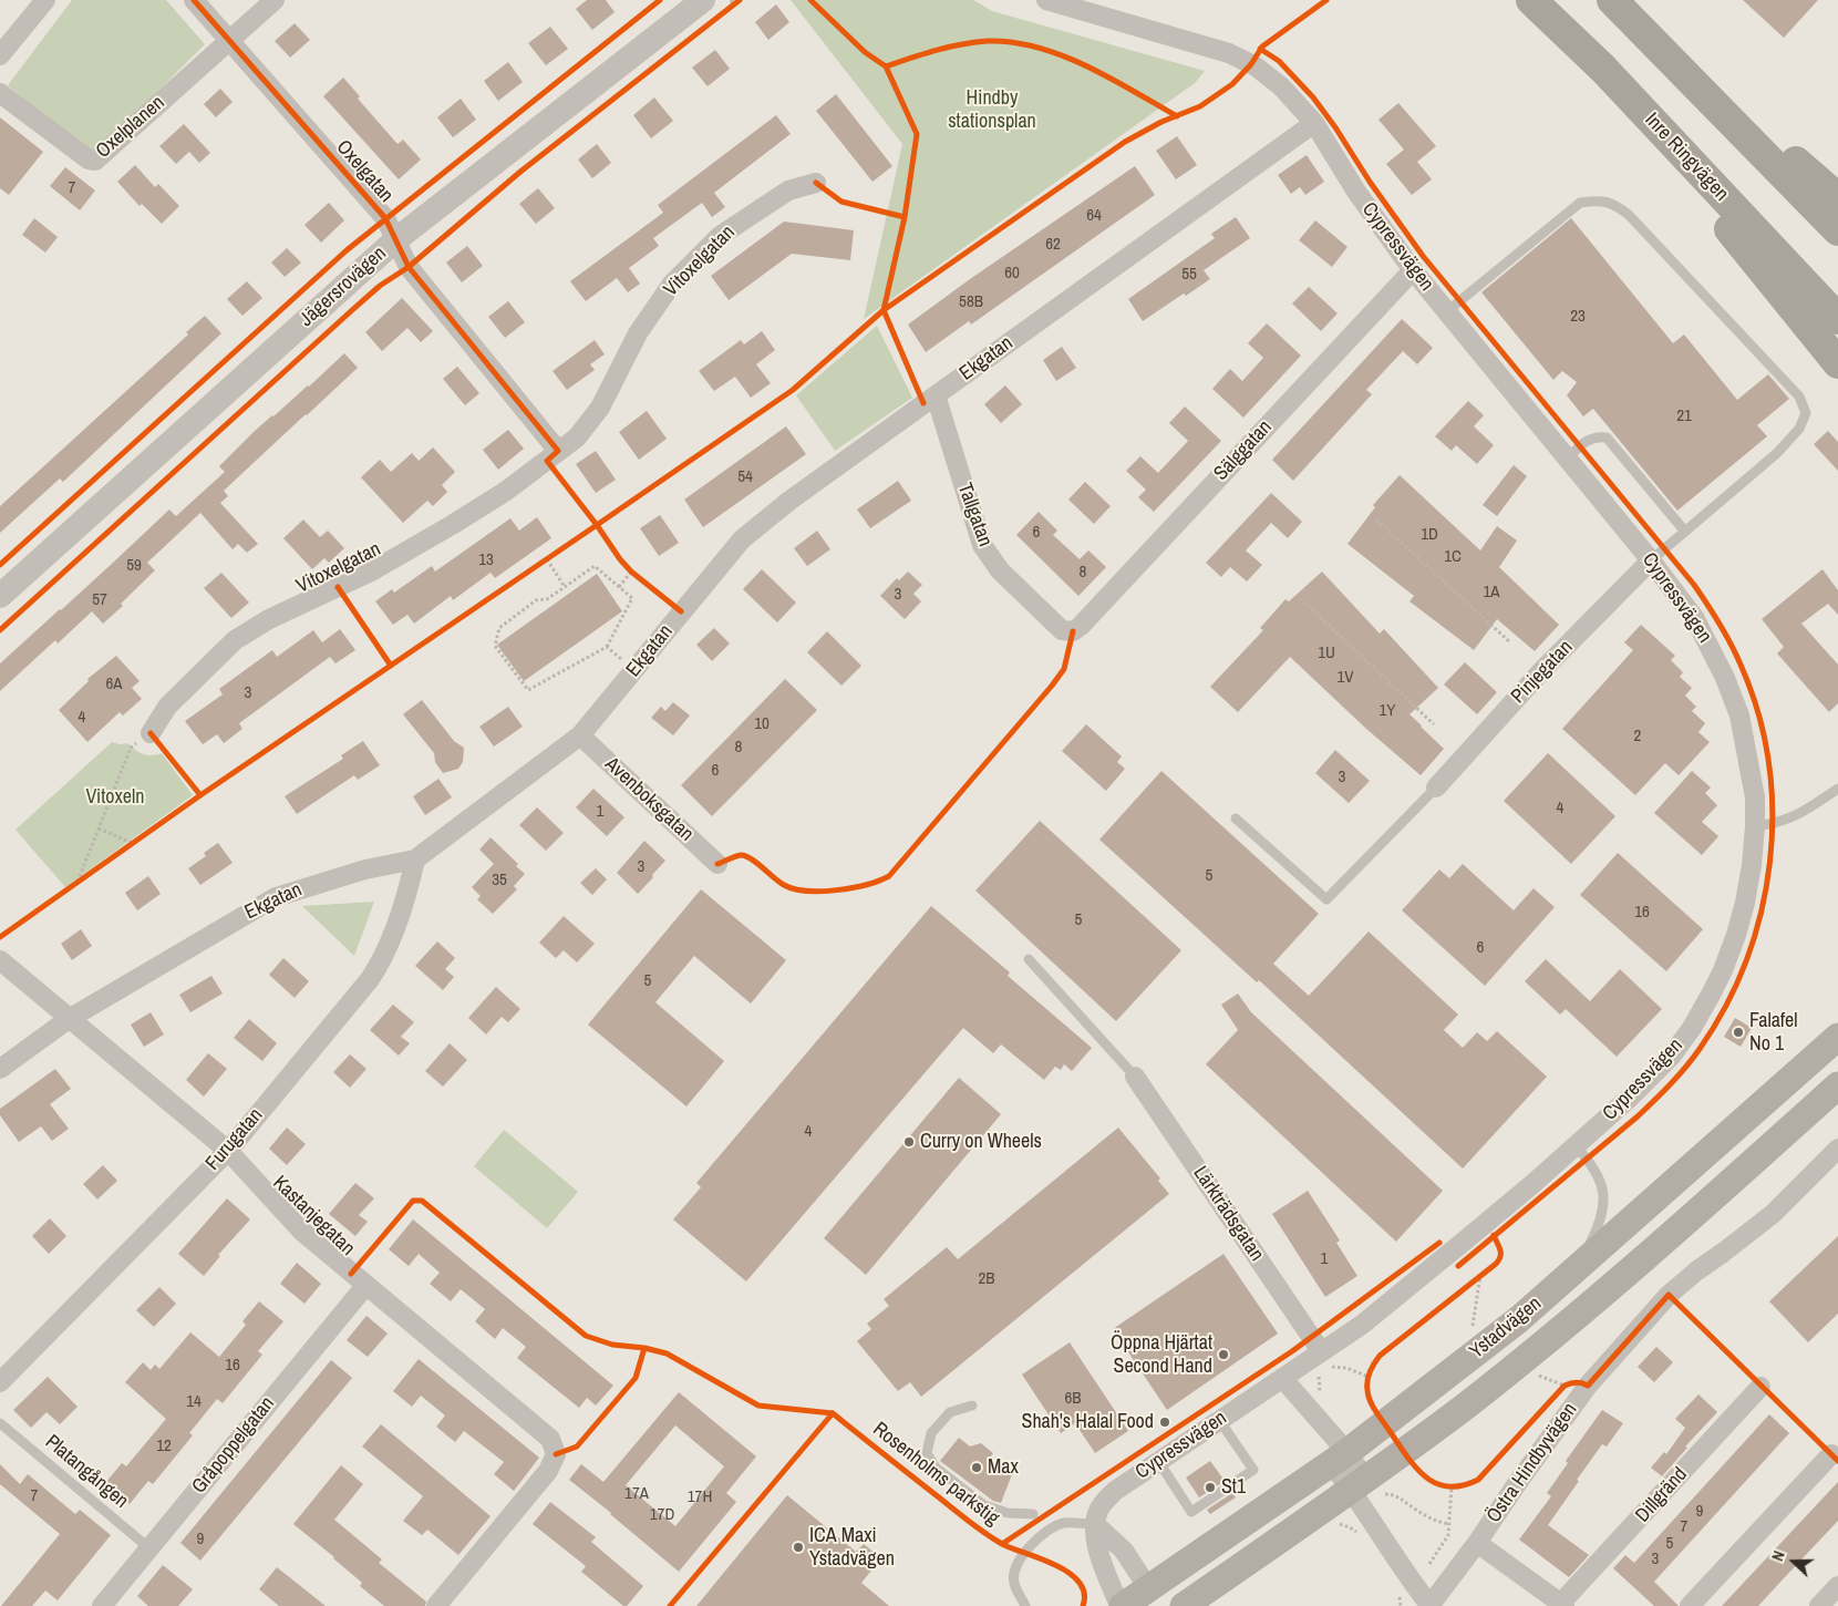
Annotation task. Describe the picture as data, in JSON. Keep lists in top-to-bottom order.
{
  "streets": {
    "highway": ["Inre Ringvägen"],
    "main road": ["Ystadvägen"],
    "street": [
      "Oxelplanen",
      "Oxelgatan",
      "Cypressvägen",
      "Vitoxelgatan",
      "Jägersrovägen",
      "Ekgatan",
      "Sälggatan",
      "Tallgatan",
      "Pinjegatan",
      "Avenboksgatan",
      "Furugatan",
      "Lärkträdsgatan",
      "Kastanjegatan",
      "Gråpoppelgatan",
      "Östra Hindbyvägen",
      "Dillgränd"
    ],
    "lane": ["Platangången"],
    "cycle path": ["Rosenholms parkstig"]
  },
  "crossings": [
    ["Oxelplanen", "Oxelgatan"],
    ["Oxelgatan", "Vitoxelgatan"],
    ["Oxelgatan", "Jägersrovägen"],
    ["Cypressvägen", "Ekgatan"],
    ["Cypressvägen", "Sälggatan"],
    ["Cypressvägen", "Pinjegatan"],
    ["Cypressvägen", "Lärkträdsgatan"],
    ["Ekgatan", "Tallgatan"],
    ["Ekgatan", "Avenboksgatan"],
    ["Ekgatan", "Furugatan"],
    ["Ekgatan", "Kastanjegatan"],
    ["Sälggatan", "Tallgatan"],
    ["Furugatan", "Kastanjegatan"],
    ["Kastanjegatan", "Gråpoppelgatan"],
    ["Ystadvägen", "Östra Hindbyvägen"],
    ["Gråpoppelgatan", "Platangången"]
  ],
  "parks": ["Hindby stationsplan", "Vitoxeln"],
  "places": [
    "Falafel No 1",
    "Curry on Wheels",
    "Öppna Hjärtat Second Hand",
    "Shah's Halal Food",
    "Max",
    "St1",
    "ICA Maxi Ystadvägen"
  ],
  "house_numbers": [
    "7",
    "64",
    "62",
    "60",
    "55",
    "58B",
    "23",
    "21",
    "54",
    "6",
    "1D",
    "1C",
    "13",
    "59",
    "8",
    "1A",
    "3",
    "57",
    "1U",
    "1V",
    "6A",
    "3",
    "1Y",
    "4",
    "10",
    "2",
    "8",
    "6",
    "3",
    "4",
    "1",
    "3",
    "5",
    "35",
    "16",
    "5",
    "6",
    "5",
    "4",
    "1",
    "2B",
    "16",
    "6B",
    "14",
    "12",
    "17A",
    "7",
    "17H",
    "9",
    "17D",
    "7",
    "9",
    "5",
    "3"
  ],
  "north": "left"
}
